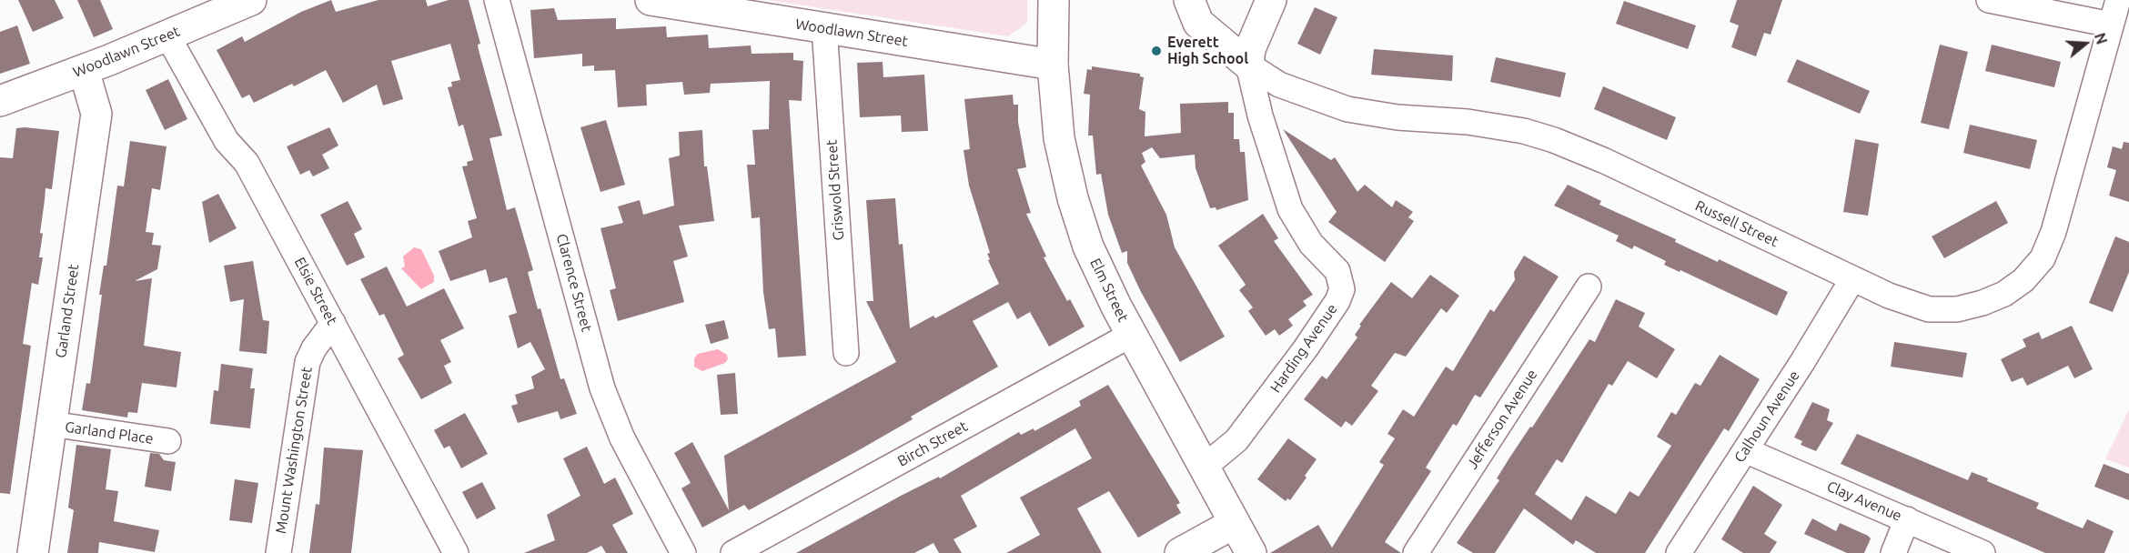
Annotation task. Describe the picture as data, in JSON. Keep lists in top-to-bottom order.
{
  "streets": {
    "street": [
      "Woodlawn Street",
      "Griswold Street",
      "Russell Street",
      "Clarence Street",
      "Elm Street",
      "Elsie Street",
      "Garland Street",
      "Harding Avenue",
      "Calhoun Avenue",
      "Jefferson Avenue",
      "Garland Place",
      "Birch Street",
      "Mount Washington Street",
      "Clay Avenue"
    ]
  },
  "crossings": [
    ["Woodlawn Street", "Griswold Street"],
    ["Woodlawn Street", "Elm Street"],
    ["Woodlawn Street", "Elsie Street"],
    ["Woodlawn Street", "Garland Street"],
    ["Russell Street", "Harding Avenue"],
    ["Russell Street", "Calhoun Avenue"],
    ["Elm Street", "Harding Avenue"],
    ["Elm Street", "Birch Street"],
    ["Elsie Street", "Mount Washington Street"],
    ["Garland Street", "Garland Place"],
    ["Calhoun Avenue", "Clay Avenue"]
  ],
  "places": ["Everett High School"],
  "north": "right"
}
